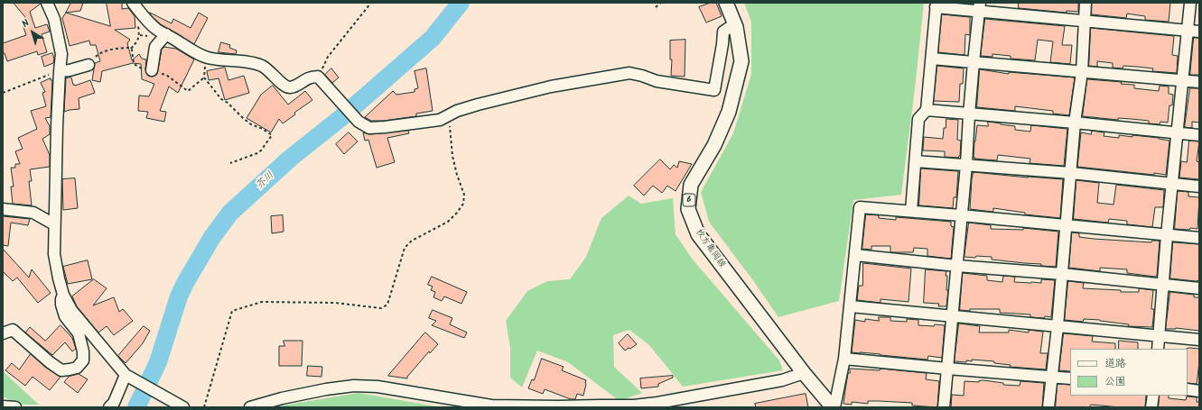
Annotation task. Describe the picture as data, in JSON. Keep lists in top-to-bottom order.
{
  "streets": {
    "main road": ["6", "枚方亀岡線"]
  },
  "water": ["芥川"],
  "legend": ["道路", "公園"],
  "north": "top left"
}
